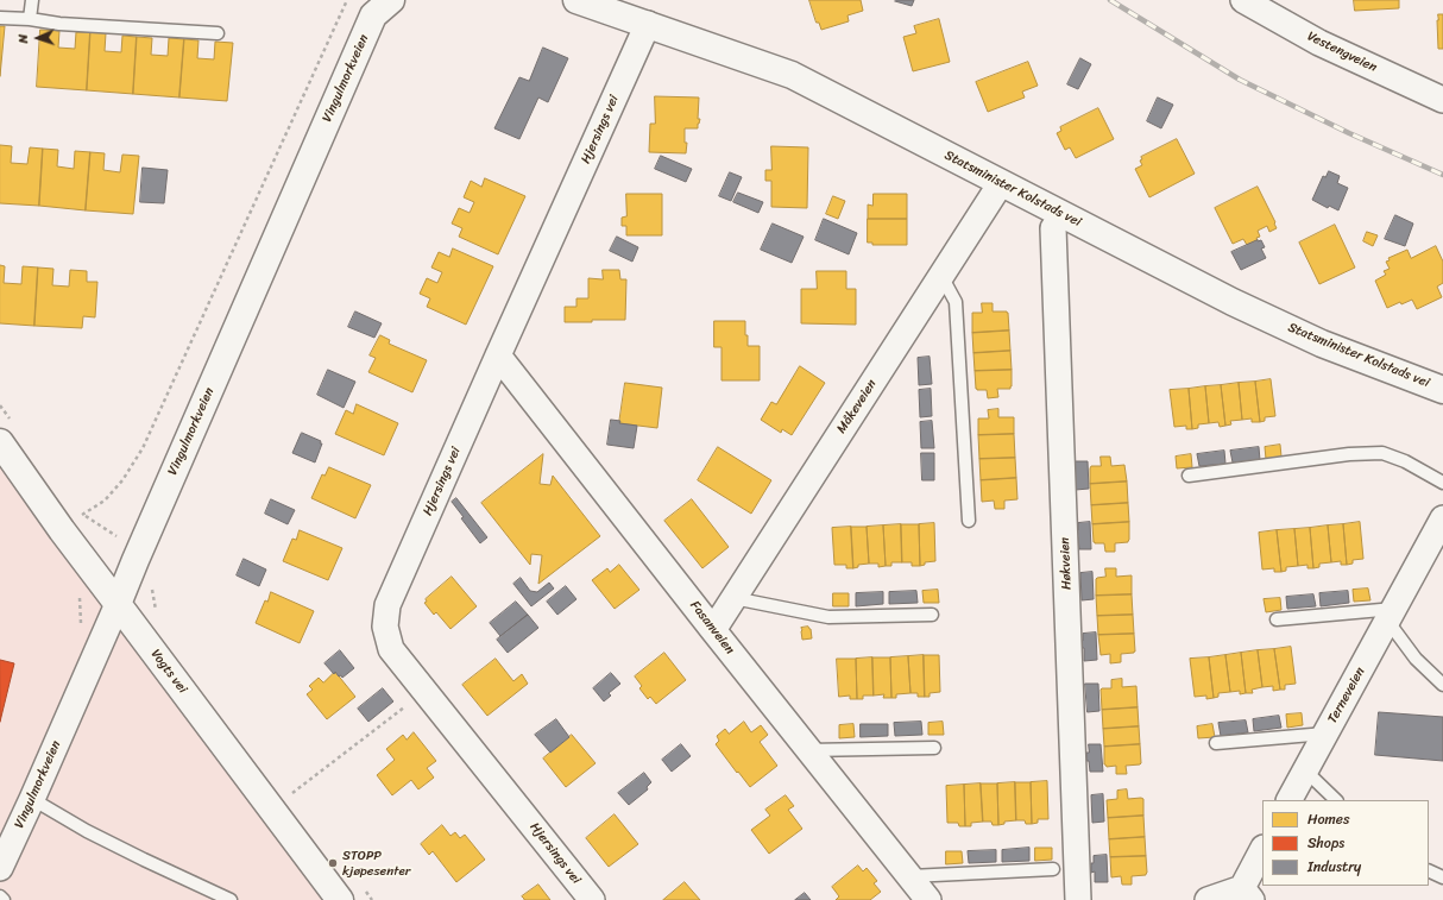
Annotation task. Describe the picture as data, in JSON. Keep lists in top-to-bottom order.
{
  "streets": {
    "street": [
      "Vestengveien",
      "Vingulmorkveien",
      "Hjersings vei",
      "Statsminister Kolstads vei",
      "Måkeveien",
      "Høkveien",
      "Fasanveien",
      "Vogts vei",
      "Terneveien"
    ]
  },
  "crossings": [
    ["Vingulmorkveien", "Vogts vei"],
    ["Hjersings vei", "Statsminister Kolstads vei"],
    ["Hjersings vei", "Fasanveien"],
    ["Statsminister Kolstads vei", "Måkeveien"],
    ["Måkeveien", "Fasanveien"]
  ],
  "places": ["STOPP kjøpesenter"],
  "legend": ["Homes", "Shops", "Industry"],
  "north": "left"
}
